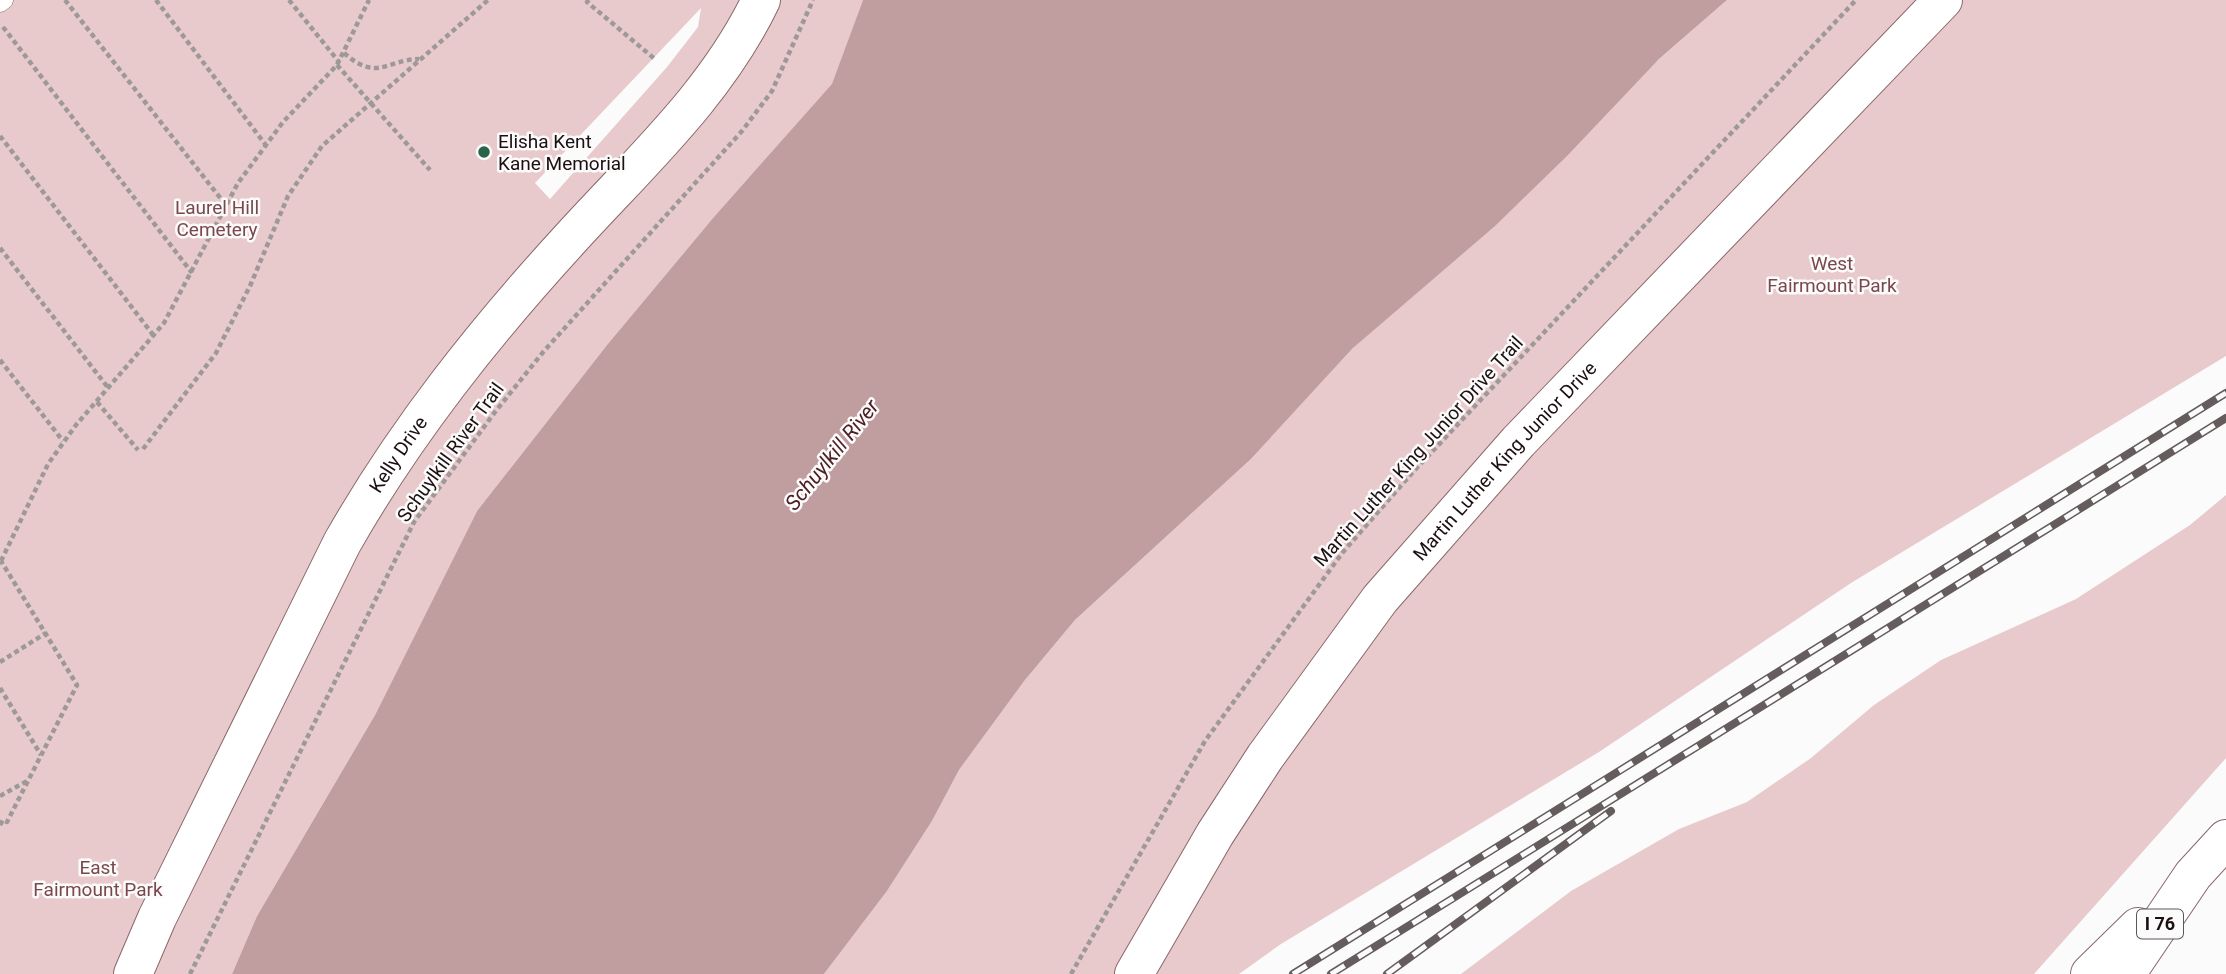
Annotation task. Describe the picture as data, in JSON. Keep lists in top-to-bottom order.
{
  "streets": {
    "main road": ["Kelly Drive", "Martin Luther King Junior Drive", "I 76"],
    "path": ["Martin Luther King Junior Drive Trail", "Schuylkill River Trail"]
  },
  "water": ["Schuylkill River"],
  "parks": ["Laurel Hill Cemetery", "West Fairmount Park", "East Fairmount Park"],
  "places": ["Elisha Kent Kane Memorial"]
}
